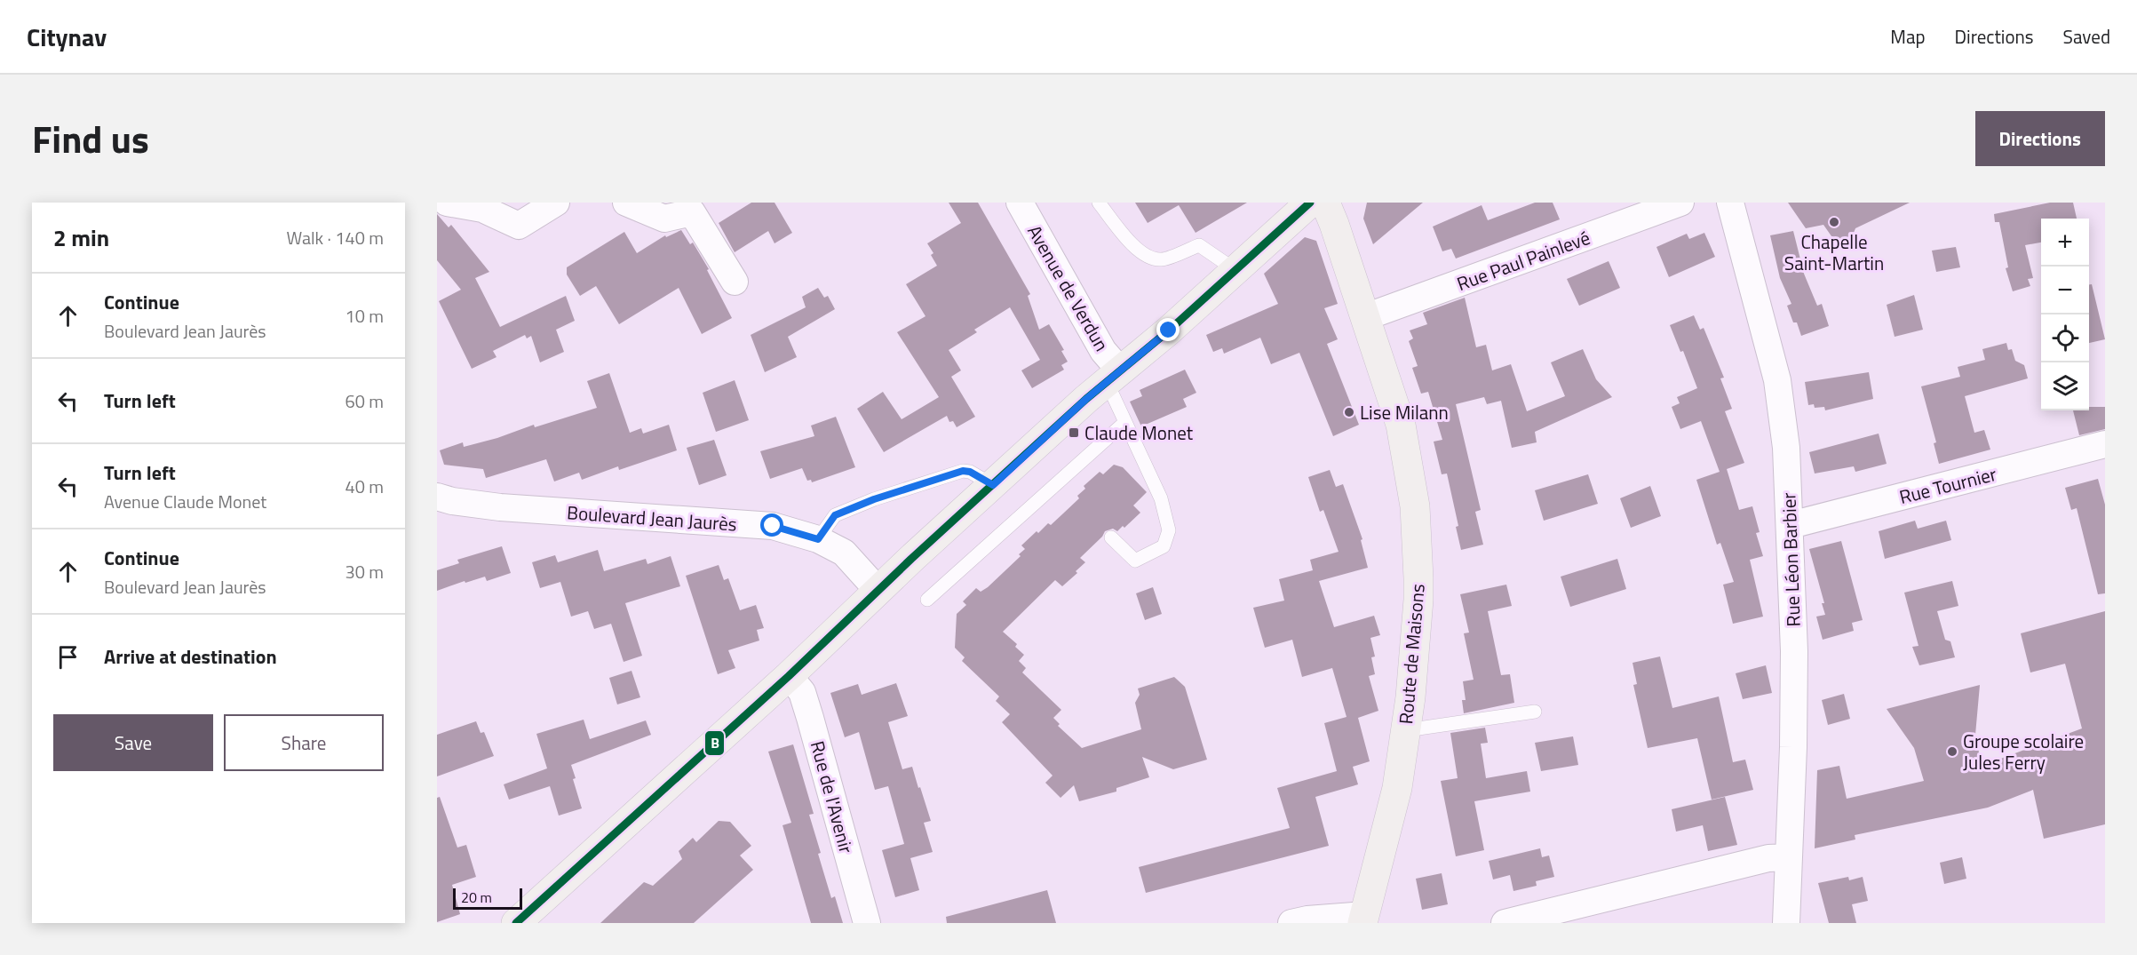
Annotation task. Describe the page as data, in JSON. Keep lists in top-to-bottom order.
{
  "streets": {
    "street": [
      "Rue Paul Painlevé",
      "Avenue de Verdun",
      "Rue Tournier",
      "Boulevard Jean Jaurès",
      "Rue Léon Barbier",
      "Route de Maisons",
      "Rue de l'Avenir"
    ]
  },
  "crossings": [
    ["Rue Paul Painlevé", "Route de Maisons"],
    ["Rue Tournier", "Rue Léon Barbier"]
  ],
  "places": {
    "other": ["Chapelle Saint-Martin", "Lise Milann", "Groupe scolaire Jules Ferry"],
    "transit": ["Claude Monet"]
  },
  "lines": ["transit line B"],
  "scale_bar": "20 m",
  "page": {
    "header": "Citynav",
    "nav": ["Map", "Directions", "Saved"],
    "title": "Find us",
    "buttons": [
      "Directions",
      ["Save", "Share"]
    ],
    "heading": ["2 min", "Walk · 140 m"],
    "map_buttons": ["+", "−"],
    "list": [
      ["Continue", "Boulevard Jean Jaurès", "10 m"],
      ["Turn left", "60 m"],
      ["Turn left", "Avenue Claude Monet", "40 m"],
      ["Continue", "Boulevard Jean Jaurès", "30 m"],
      "Arrive at destination"
    ],
    "scale": "20 m"
  }
}
